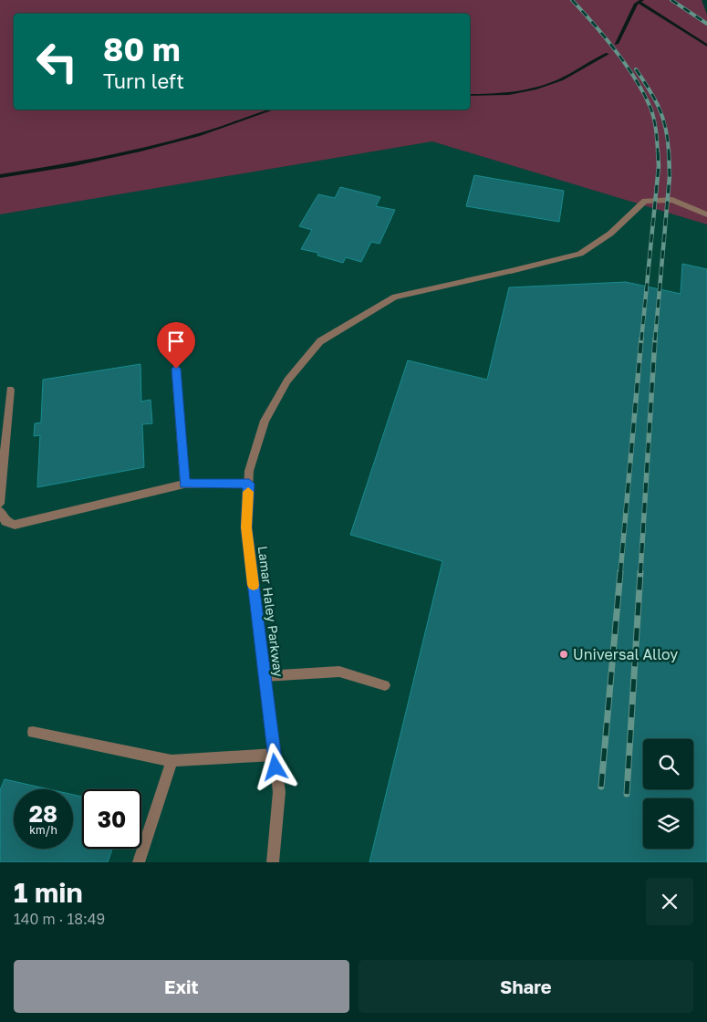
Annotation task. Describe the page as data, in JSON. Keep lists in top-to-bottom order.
{
  "streets": {
    "street": ["Lamar Haley Parkway"]
  },
  "places": ["Universal Alloy"],
  "page": {
    "turn": ["80 m", "Turn left"],
    "speed": "28 km/h",
    "limit": "30",
    "heading": ["1 min", "140 m · 18:49"],
    "buttons": ["Exit", "Share"]
  }
}
